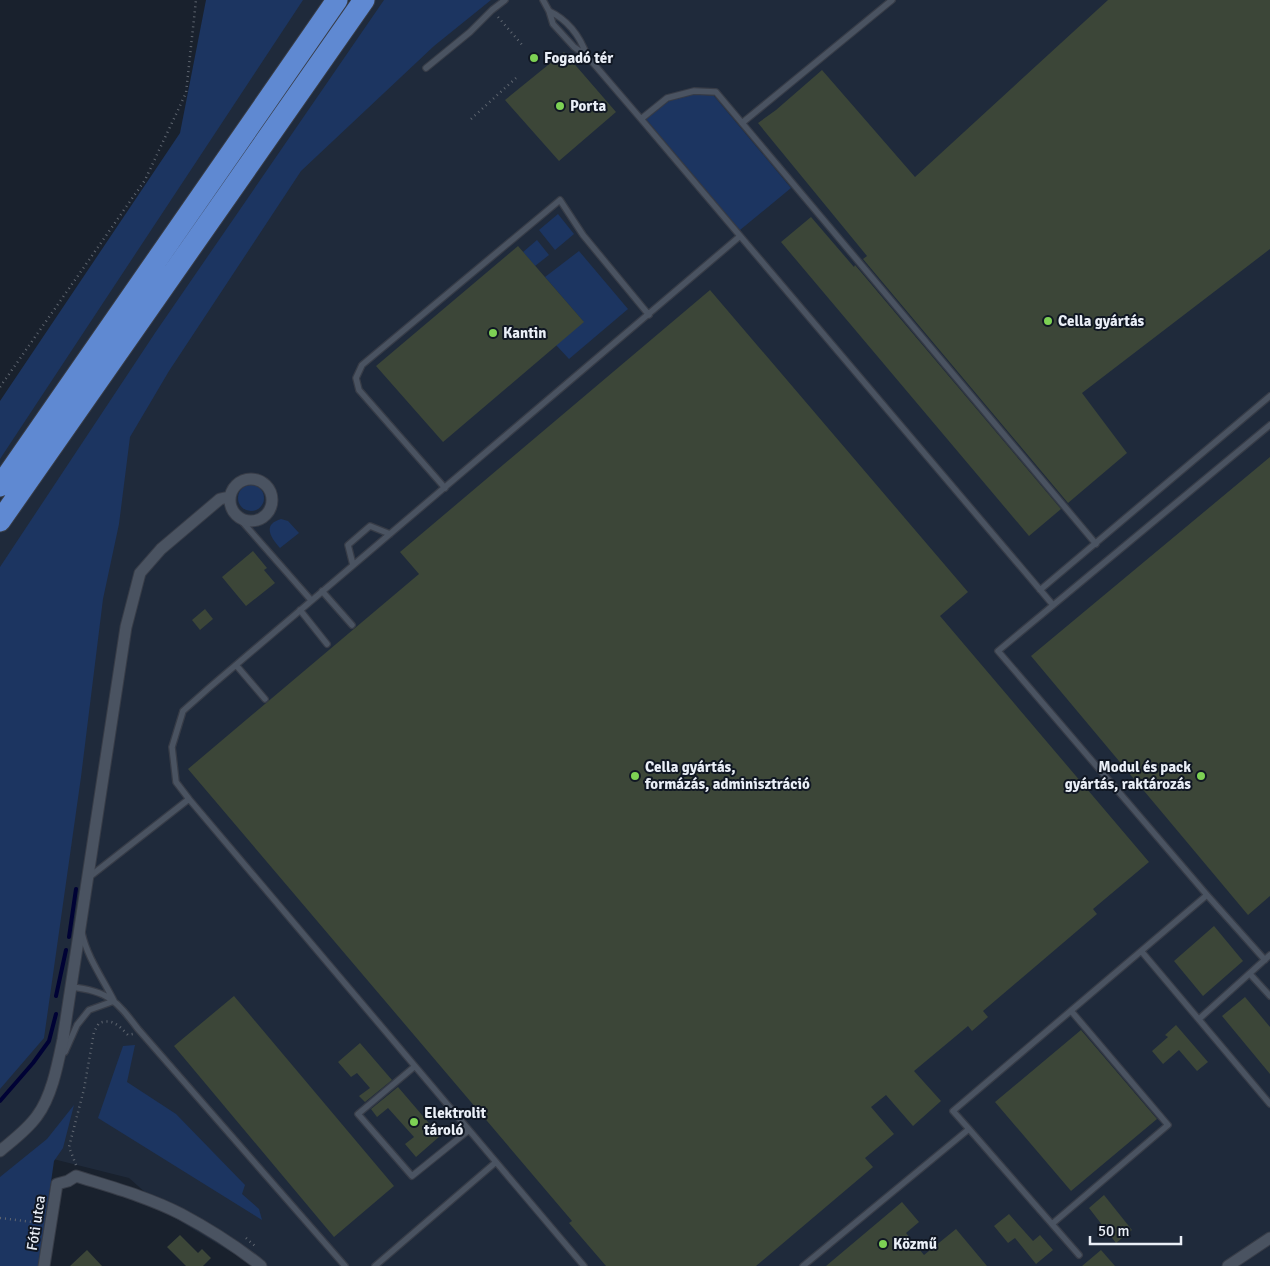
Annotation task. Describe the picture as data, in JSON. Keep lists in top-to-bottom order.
{
  "streets": {
    "street": ["Fóti utca"]
  },
  "places": [
    "Fogadó tér",
    "Porta",
    "Cella gyártás",
    "Kantin",
    "Cella gyártás, formázás, adminisztráció",
    "Modul és pack gyártás, raktározás",
    "Elektrolit tároló",
    "Közmű"
  ],
  "scale_bar": "50 m"
}
